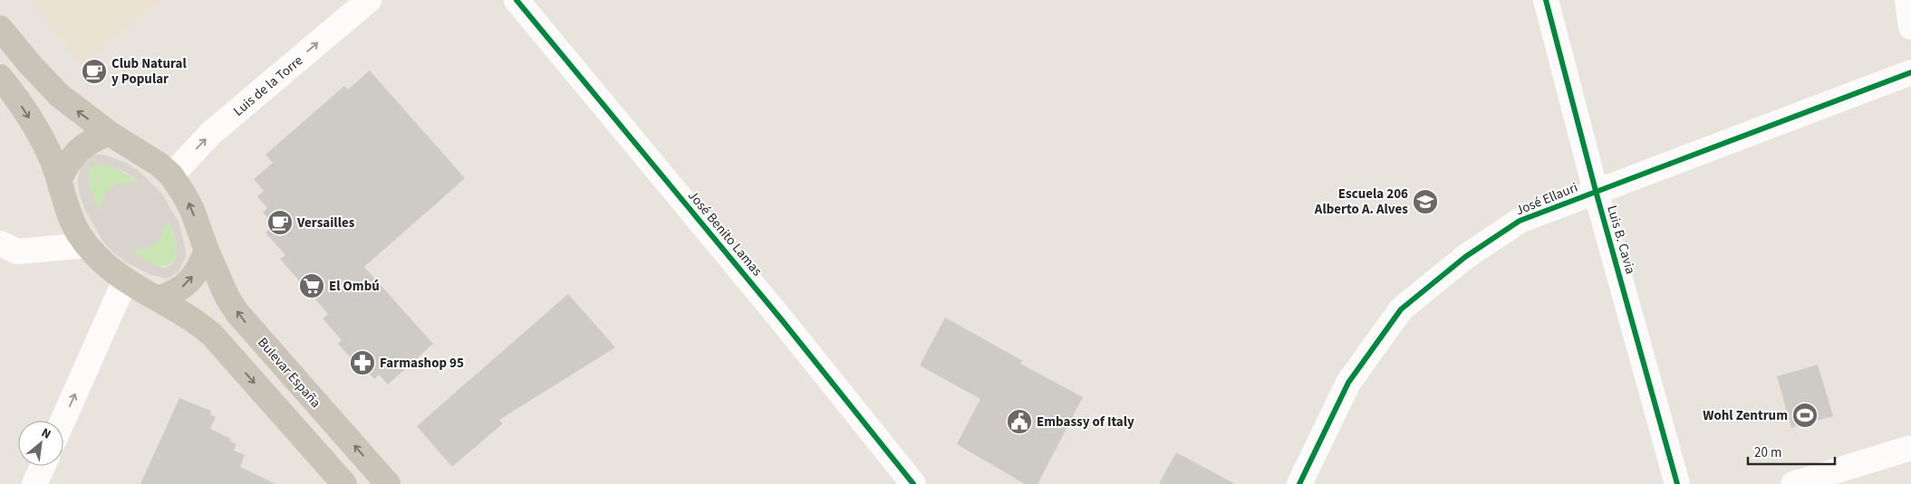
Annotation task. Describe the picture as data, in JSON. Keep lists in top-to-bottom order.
{
  "streets": {
    "main road": ["Bulevar España"],
    "street": [
      "Luis de la Torre",
      "José Ellauri",
      "José Benito Lamas",
      "Luis B. Cavia"
    ]
  },
  "crossings": [
    ["Luis de la Torre", "Bulevar España"],
    ["José Ellauri", "Luis B. Cavia"]
  ],
  "one_way": ["Luis de la Torre"],
  "places": {
    "cafe": ["Club Natural y Popular", "Versailles"],
    "school or university": ["Escuela 206 Alberto A. Alves"],
    "supermarket": ["El Ombú"],
    "pharmacy": ["Farmashop 95"],
    "sports": ["Wohl Zentrum"],
    "public building": ["Embassy of Italy"]
  },
  "scale_bar": "20 m",
  "north": "top right"
}
